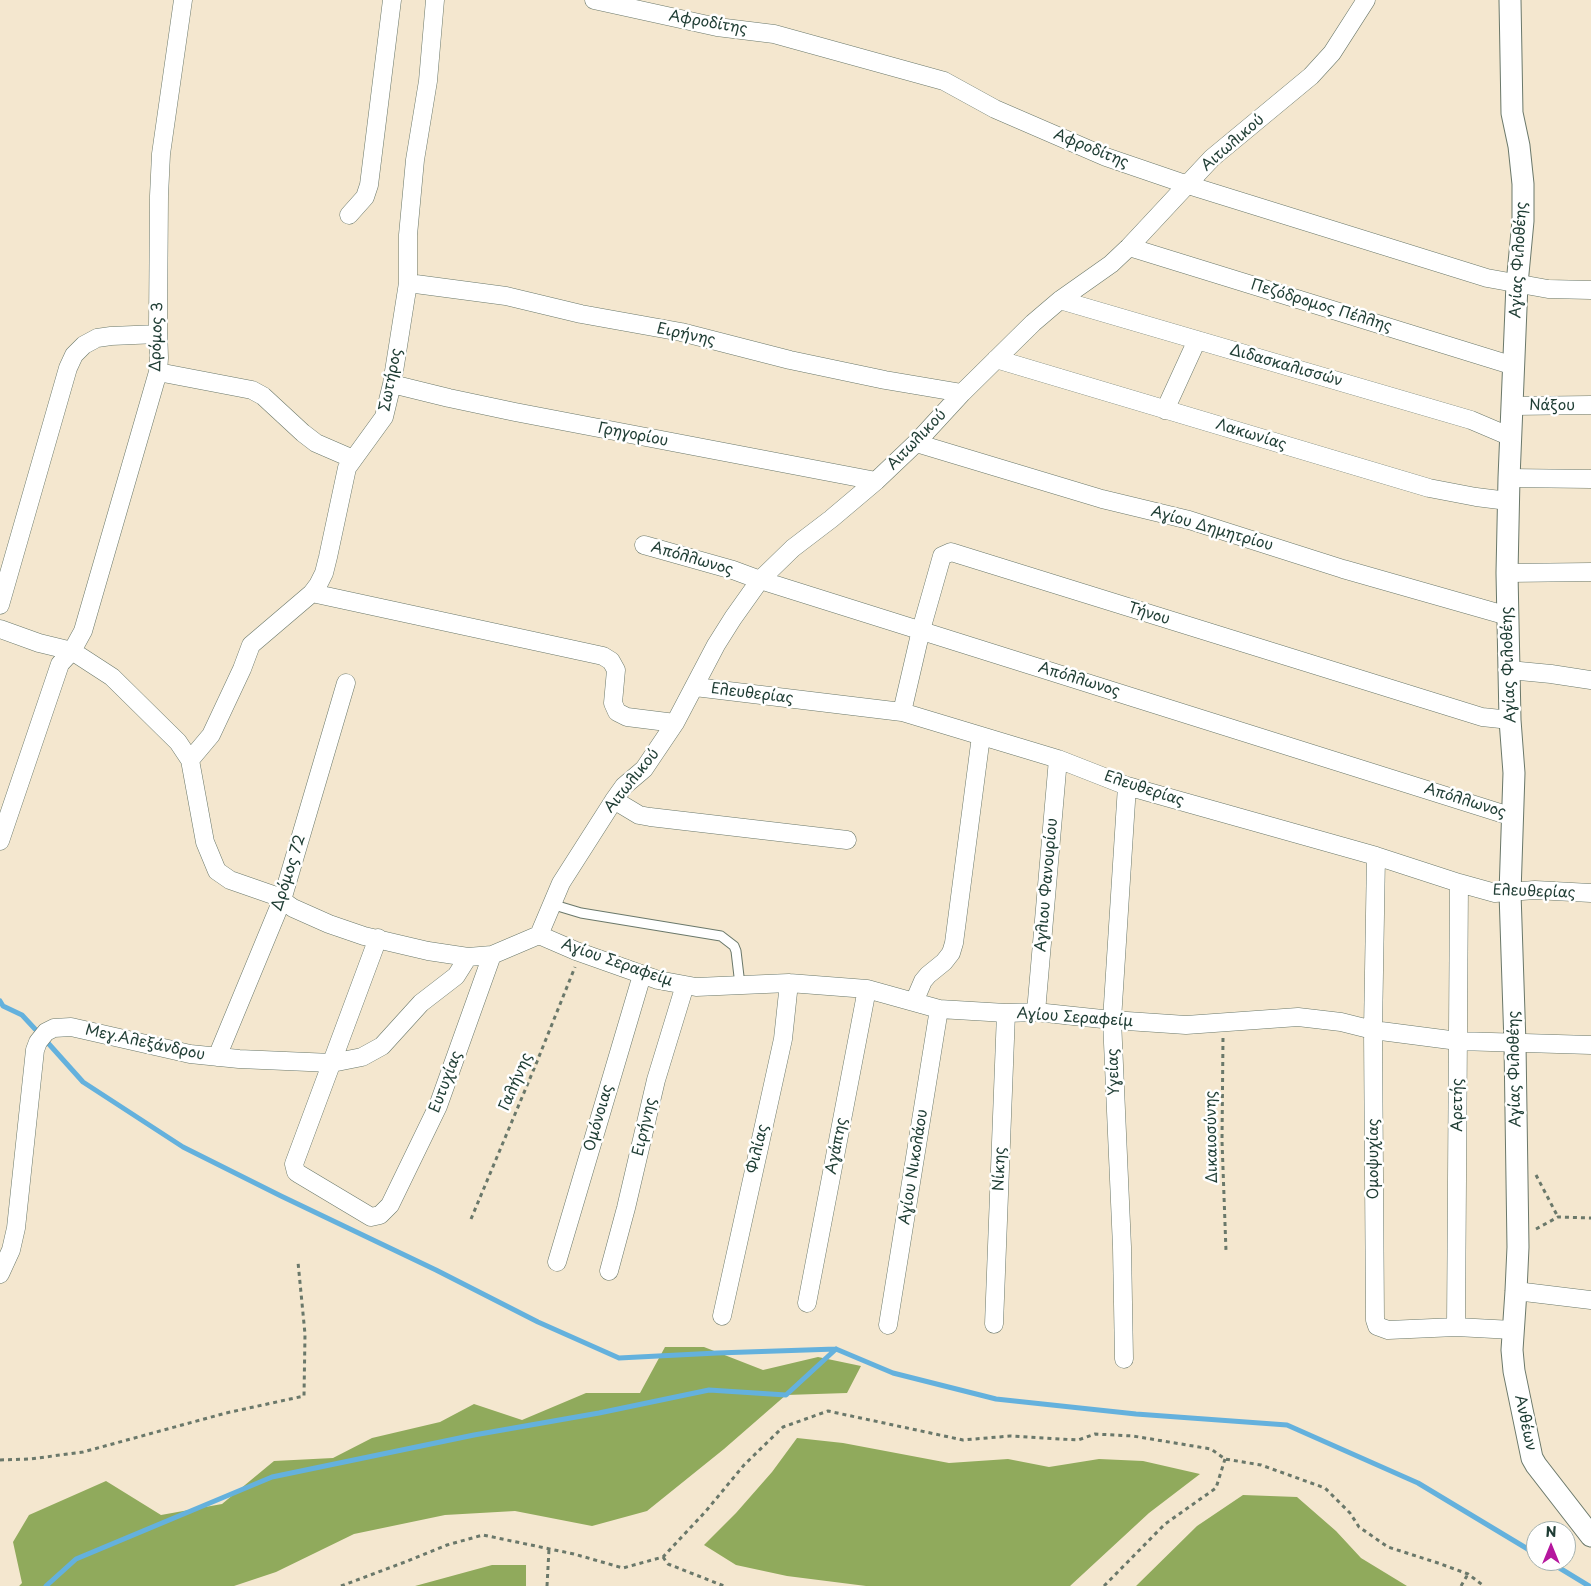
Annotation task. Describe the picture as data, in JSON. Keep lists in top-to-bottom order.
{
  "streets": {
    "street": [
      "Αφροδίτης",
      "Αιτωλικού",
      "Αγίας Φιλοθέης",
      "Πεζόδρομος Πέλλης",
      "Ειρήνης",
      "Δρόμος 3",
      "Διδασκαλισσών",
      "Σωτήρος",
      "Νάξου",
      "Γρηγορίου",
      "Λακωνίας",
      "Αγίου Δημητρίου",
      "Απόλλωνος",
      "Τήνου",
      "Ελευθερίας",
      "Δρόμος 72",
      "Αγλιου Φανουρίου",
      "Αγίου Σεραφείμ",
      "Μεγ.Αλεξάνδρου",
      "Υγείας",
      "Ευτυχίας",
      "Αρετής",
      "Ομόνοιας",
      "Αγάπης",
      "Φιλίας",
      "Ομοψυχίας",
      "Αγίου Νικολάου",
      "Νίκης",
      "Ανθέων"
    ],
    "path": ["Γαλήνης", "Δικαιοσύνης"]
  },
  "crossings": [
    ["Αφροδίτης", "Αιτωλικού"],
    ["Αφροδίτης", "Αγίας Φιλοθέης"],
    ["Αιτωλικού", "Πεζόδρομος Πέλλης"],
    ["Αιτωλικού", "Ειρήνης"],
    ["Αιτωλικού", "Διδασκαλισσών"],
    ["Αιτωλικού", "Γρηγορίου"],
    ["Αιτωλικού", "Λακωνίας"],
    ["Αιτωλικού", "Αγίου Δημητρίου"],
    ["Αιτωλικού", "Απόλλωνος"],
    ["Αιτωλικού", "Ελευθερίας"],
    ["Αιτωλικού", "Αγίου Σεραφείμ"],
    ["Αγίας Φιλοθέης", "Πεζόδρομος Πέλλης"],
    ["Αγίας Φιλοθέης", "Διδασκαλισσών"],
    ["Αγίας Φιλοθέης", "Νάξου"],
    ["Αγίας Φιλοθέης", "Λακωνίας"],
    ["Αγίας Φιλοθέης", "Αγίου Δημητρίου"],
    ["Αγίας Φιλοθέης", "Απόλλωνος"],
    ["Αγίας Φιλοθέης", "Τήνου"],
    ["Αγίας Φιλοθέης", "Ελευθερίας"],
    ["Αγίας Φιλοθέης", "Αγίου Σεραφείμ"],
    ["Αγίας Φιλοθέης", "Ομοψυχίας"],
    ["Αγίας Φιλοθέης", "Ανθέων"],
    ["Ειρήνης", "Σωτήρος"],
    ["Ειρήνης", "Αγίου Σεραφείμ"],
    ["Σωτήρος", "Γρηγορίου"],
    ["Απόλλωνος", "Τήνου"],
    ["Τήνου", "Ελευθερίας"],
    ["Ελευθερίας", "Αγλιου Φανουρίου"],
    ["Ελευθερίας", "Υγείας"],
    ["Ελευθερίας", "Αρετής"],
    ["Ελευθερίας", "Ομοψυχίας"],
    ["Δρόμος 72", "Μεγ.Αλεξάνδρου"],
    ["Αγλιου Φανουρίου", "Αγίου Σεραφείμ"],
    ["Αγίου Σεραφείμ", "Υγείας"],
    ["Αγίου Σεραφείμ", "Γαλήνης"],
    ["Αγίου Σεραφείμ", "Αρετής"],
    ["Αγίου Σεραφείμ", "Ομόνοιας"],
    ["Αγίου Σεραφείμ", "Δικαιοσύνης"],
    ["Αγίου Σεραφείμ", "Αγάπης"],
    ["Αγίου Σεραφείμ", "Φιλίας"],
    ["Αγίου Σεραφείμ", "Ομοψυχίας"],
    ["Αγίου Σεραφείμ", "Αγίου Νικολάου"],
    ["Αγίου Σεραφείμ", "Νίκης"],
    ["Μεγ.Αλεξάνδρου", "Ευτυχίας"],
    ["Αρετής", "Ομοψυχίας"],
    ["Ομοψυχίας", "Ανθέων"]
  ],
  "north": "top"
}
